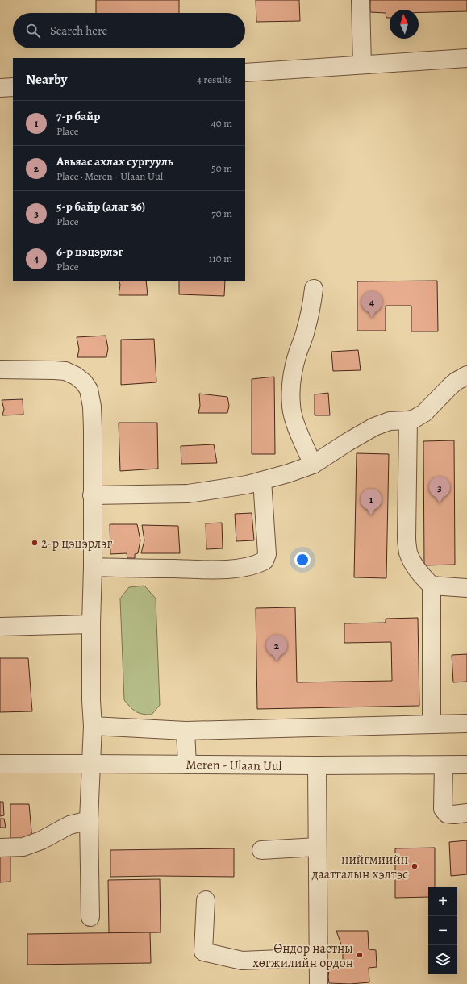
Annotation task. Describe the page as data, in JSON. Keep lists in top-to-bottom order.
{
  "streets": {
    "street": ["Meren - Ulaan Uul"]
  },
  "places": ["2-р цэцэрлэг", "нийгмиийн даатгалын хэлтэс", "Өндөр настны хөгжилийн ордон"],
  "north": "top",
  "page": {
    "search": "Search here",
    "heading": ["Nearby", "4 results"],
    "list": [
      {
        "mark": "1",
        "name": "7-р байр",
        "note": "Place",
        "value": "40 m"
      },
      {
        "mark": "2",
        "name": "Авьяас ахлах сургууль",
        "note": "Place · Meren - Ulaan Uul",
        "value": "50 m"
      },
      {
        "mark": "3",
        "name": "5-р байр (алаг 36)",
        "note": "Place",
        "value": "70 m"
      },
      {
        "mark": "4",
        "name": "6-р цэцэрлэг",
        "note": "Place",
        "value": "110 m"
      }
    ],
    "pins": [
      "4",
      "3",
      "1",
      "2"
    ],
    "map_buttons": ["+", "−"]
  }
}
